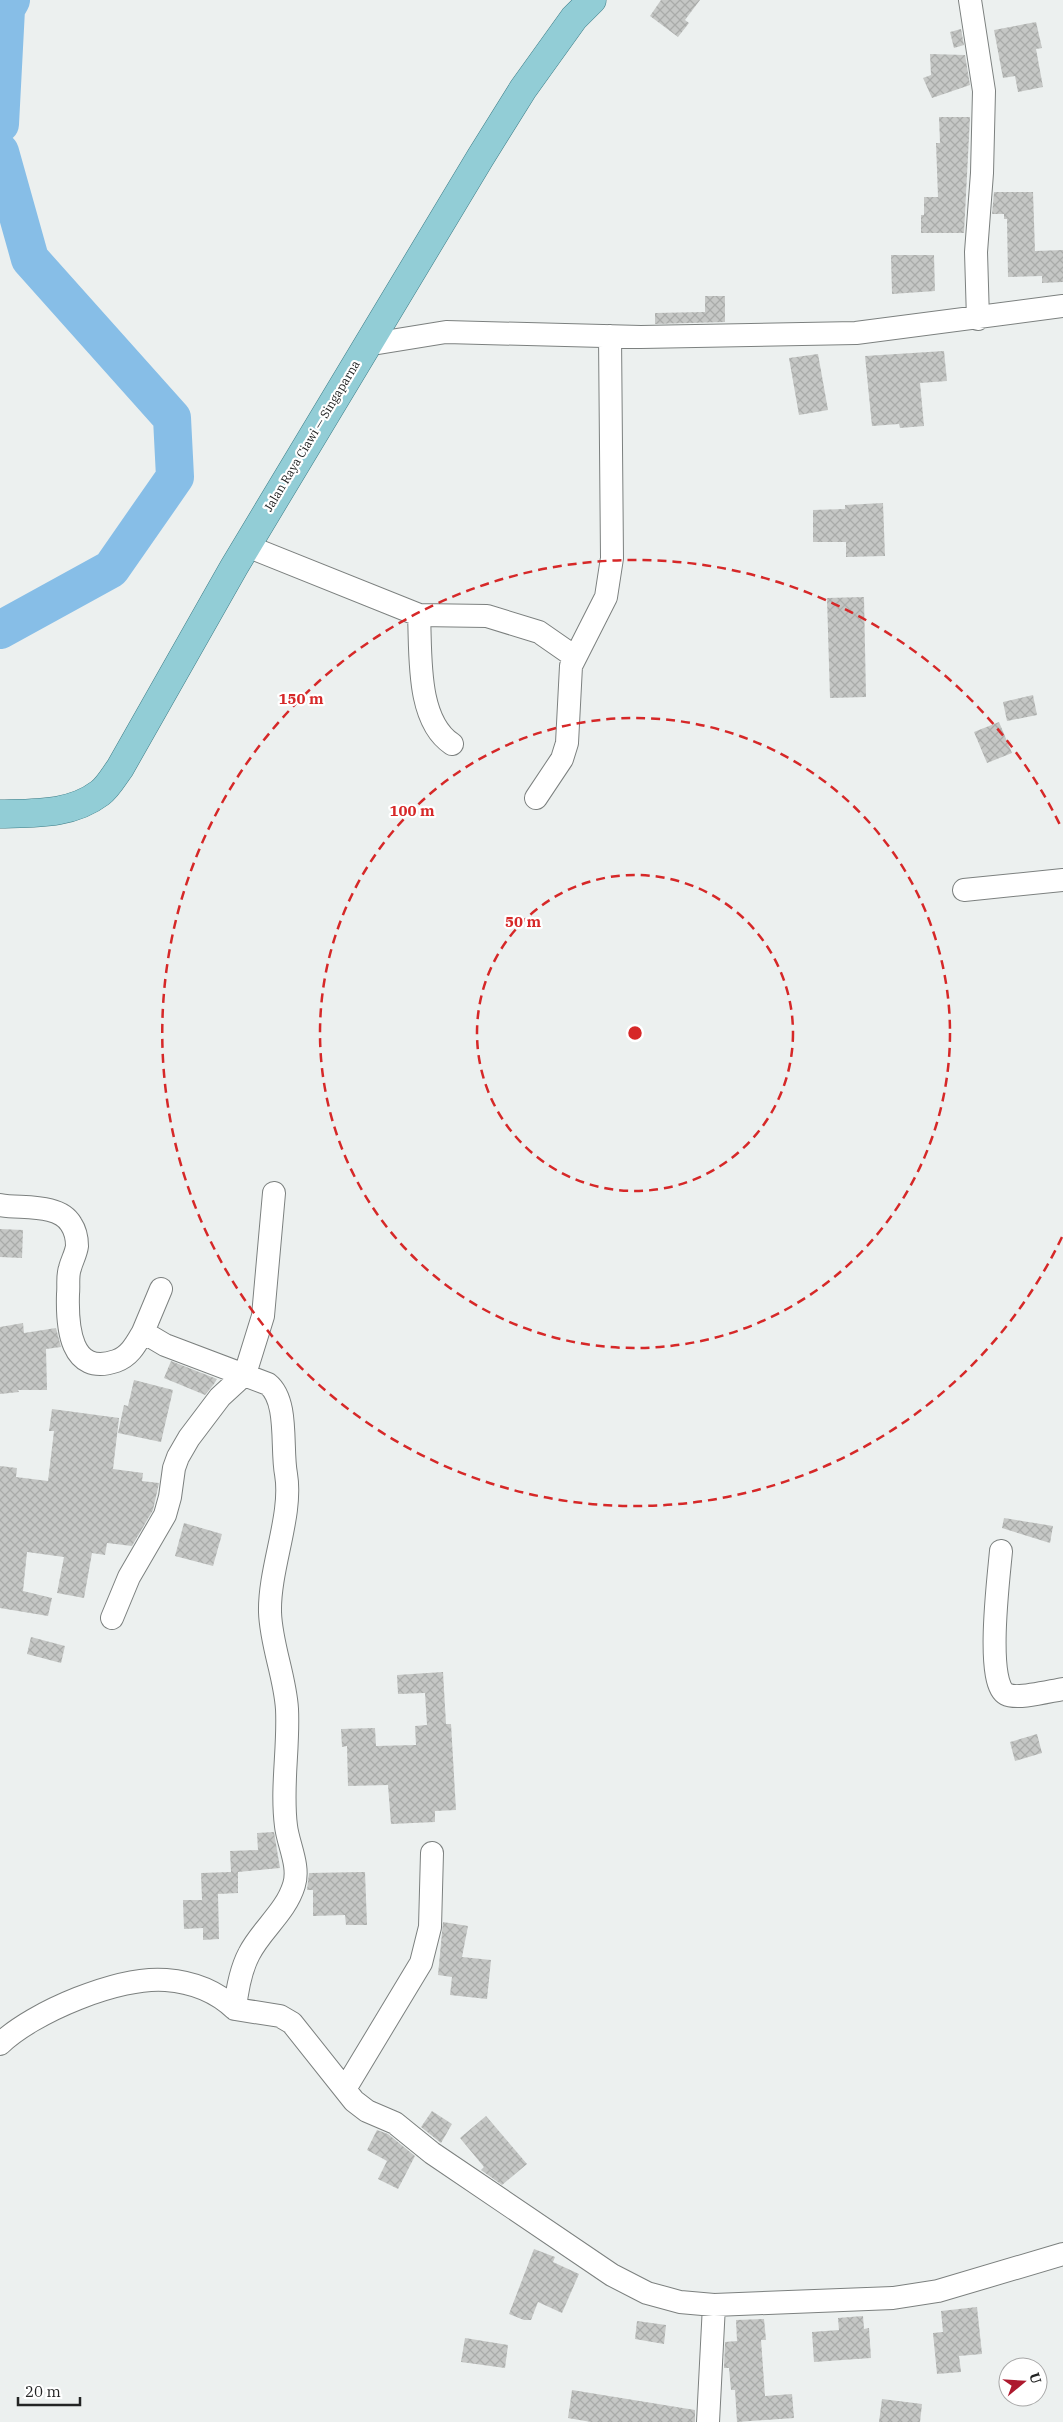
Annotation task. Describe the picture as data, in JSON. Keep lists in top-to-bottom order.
{
  "streets": {
    "main road": ["Jalan Raya Ciawi — Singaparna"]
  },
  "scale_bar": "20 m",
  "north": "right",
  "rings": ["150 m", "100 m", "50 m"]
}
